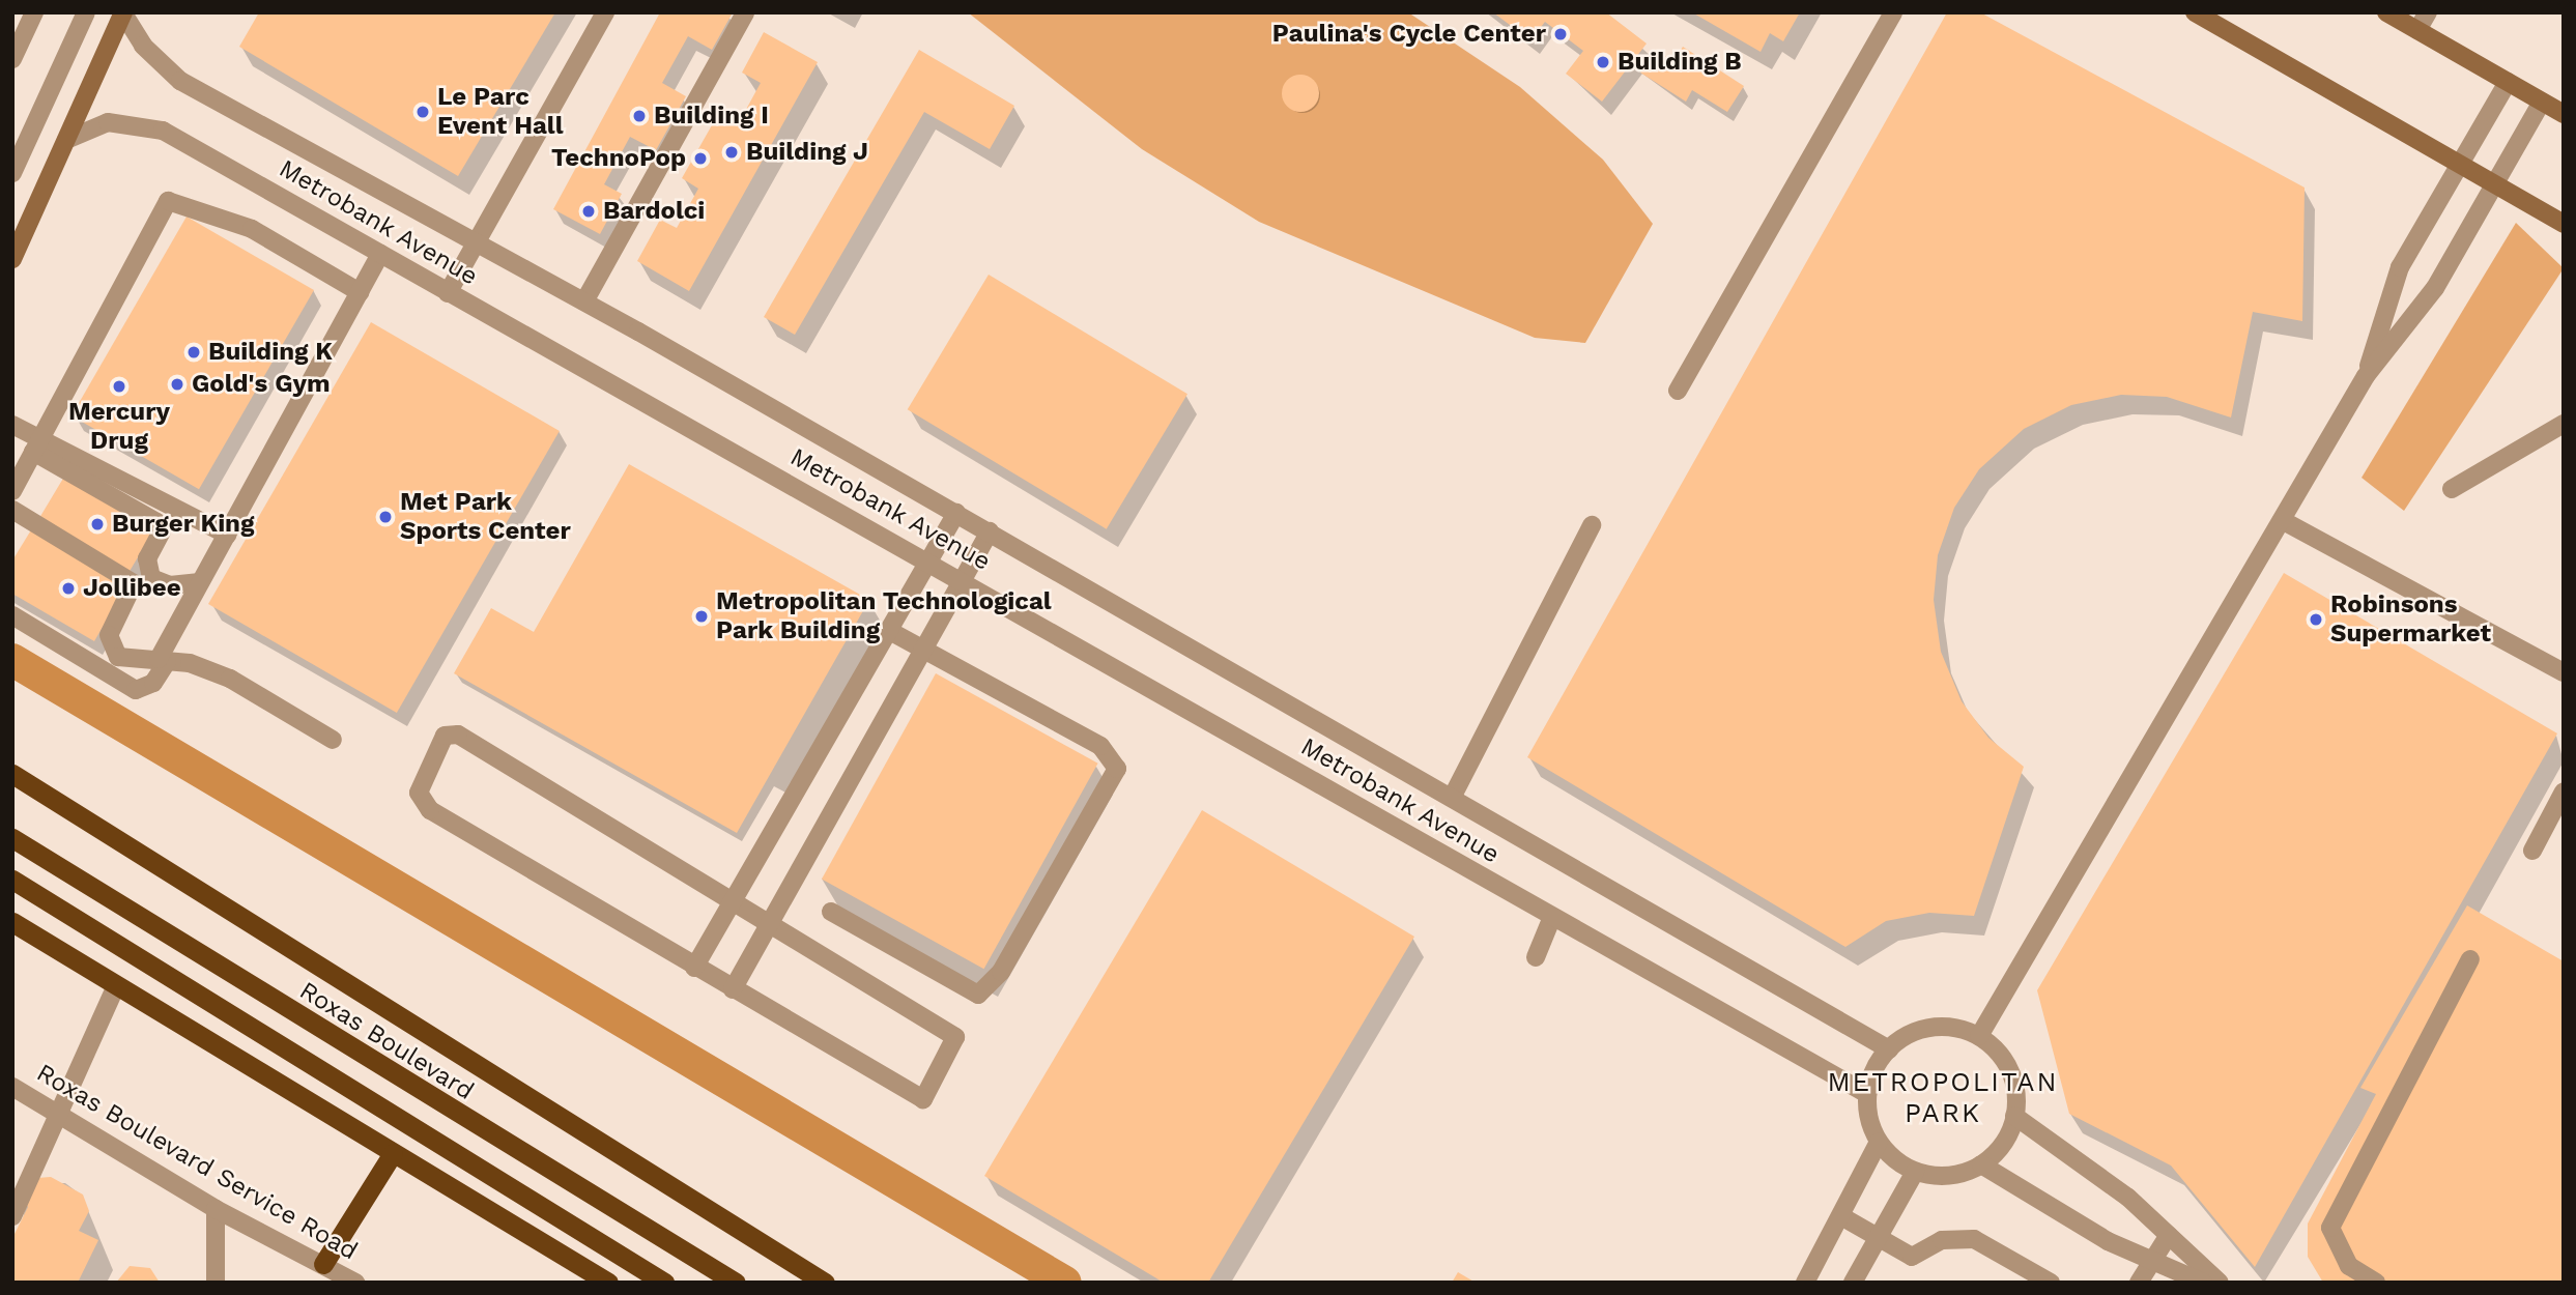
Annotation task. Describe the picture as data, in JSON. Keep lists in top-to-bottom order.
{
  "streets": {
    "highway": ["Roxas Boulevard"],
    "street": ["Metrobank Avenue", "Roxas Boulevard Service Road"]
  },
  "districts": ["METROPOLITAN PARK"],
  "places": [
    "Paulina's Cycle Center",
    "Building B",
    "Le Parc Event Hall",
    "Building I",
    "Building J",
    "TechnoPop",
    "Bardolci",
    "Building K",
    "Gold's Gym",
    "Mercury Drug",
    "Met Park Sports Center",
    "Burger King",
    "Jollibee",
    "Metropolitan Technological Park Building",
    "Robinsons Supermarket"
  ]
}
